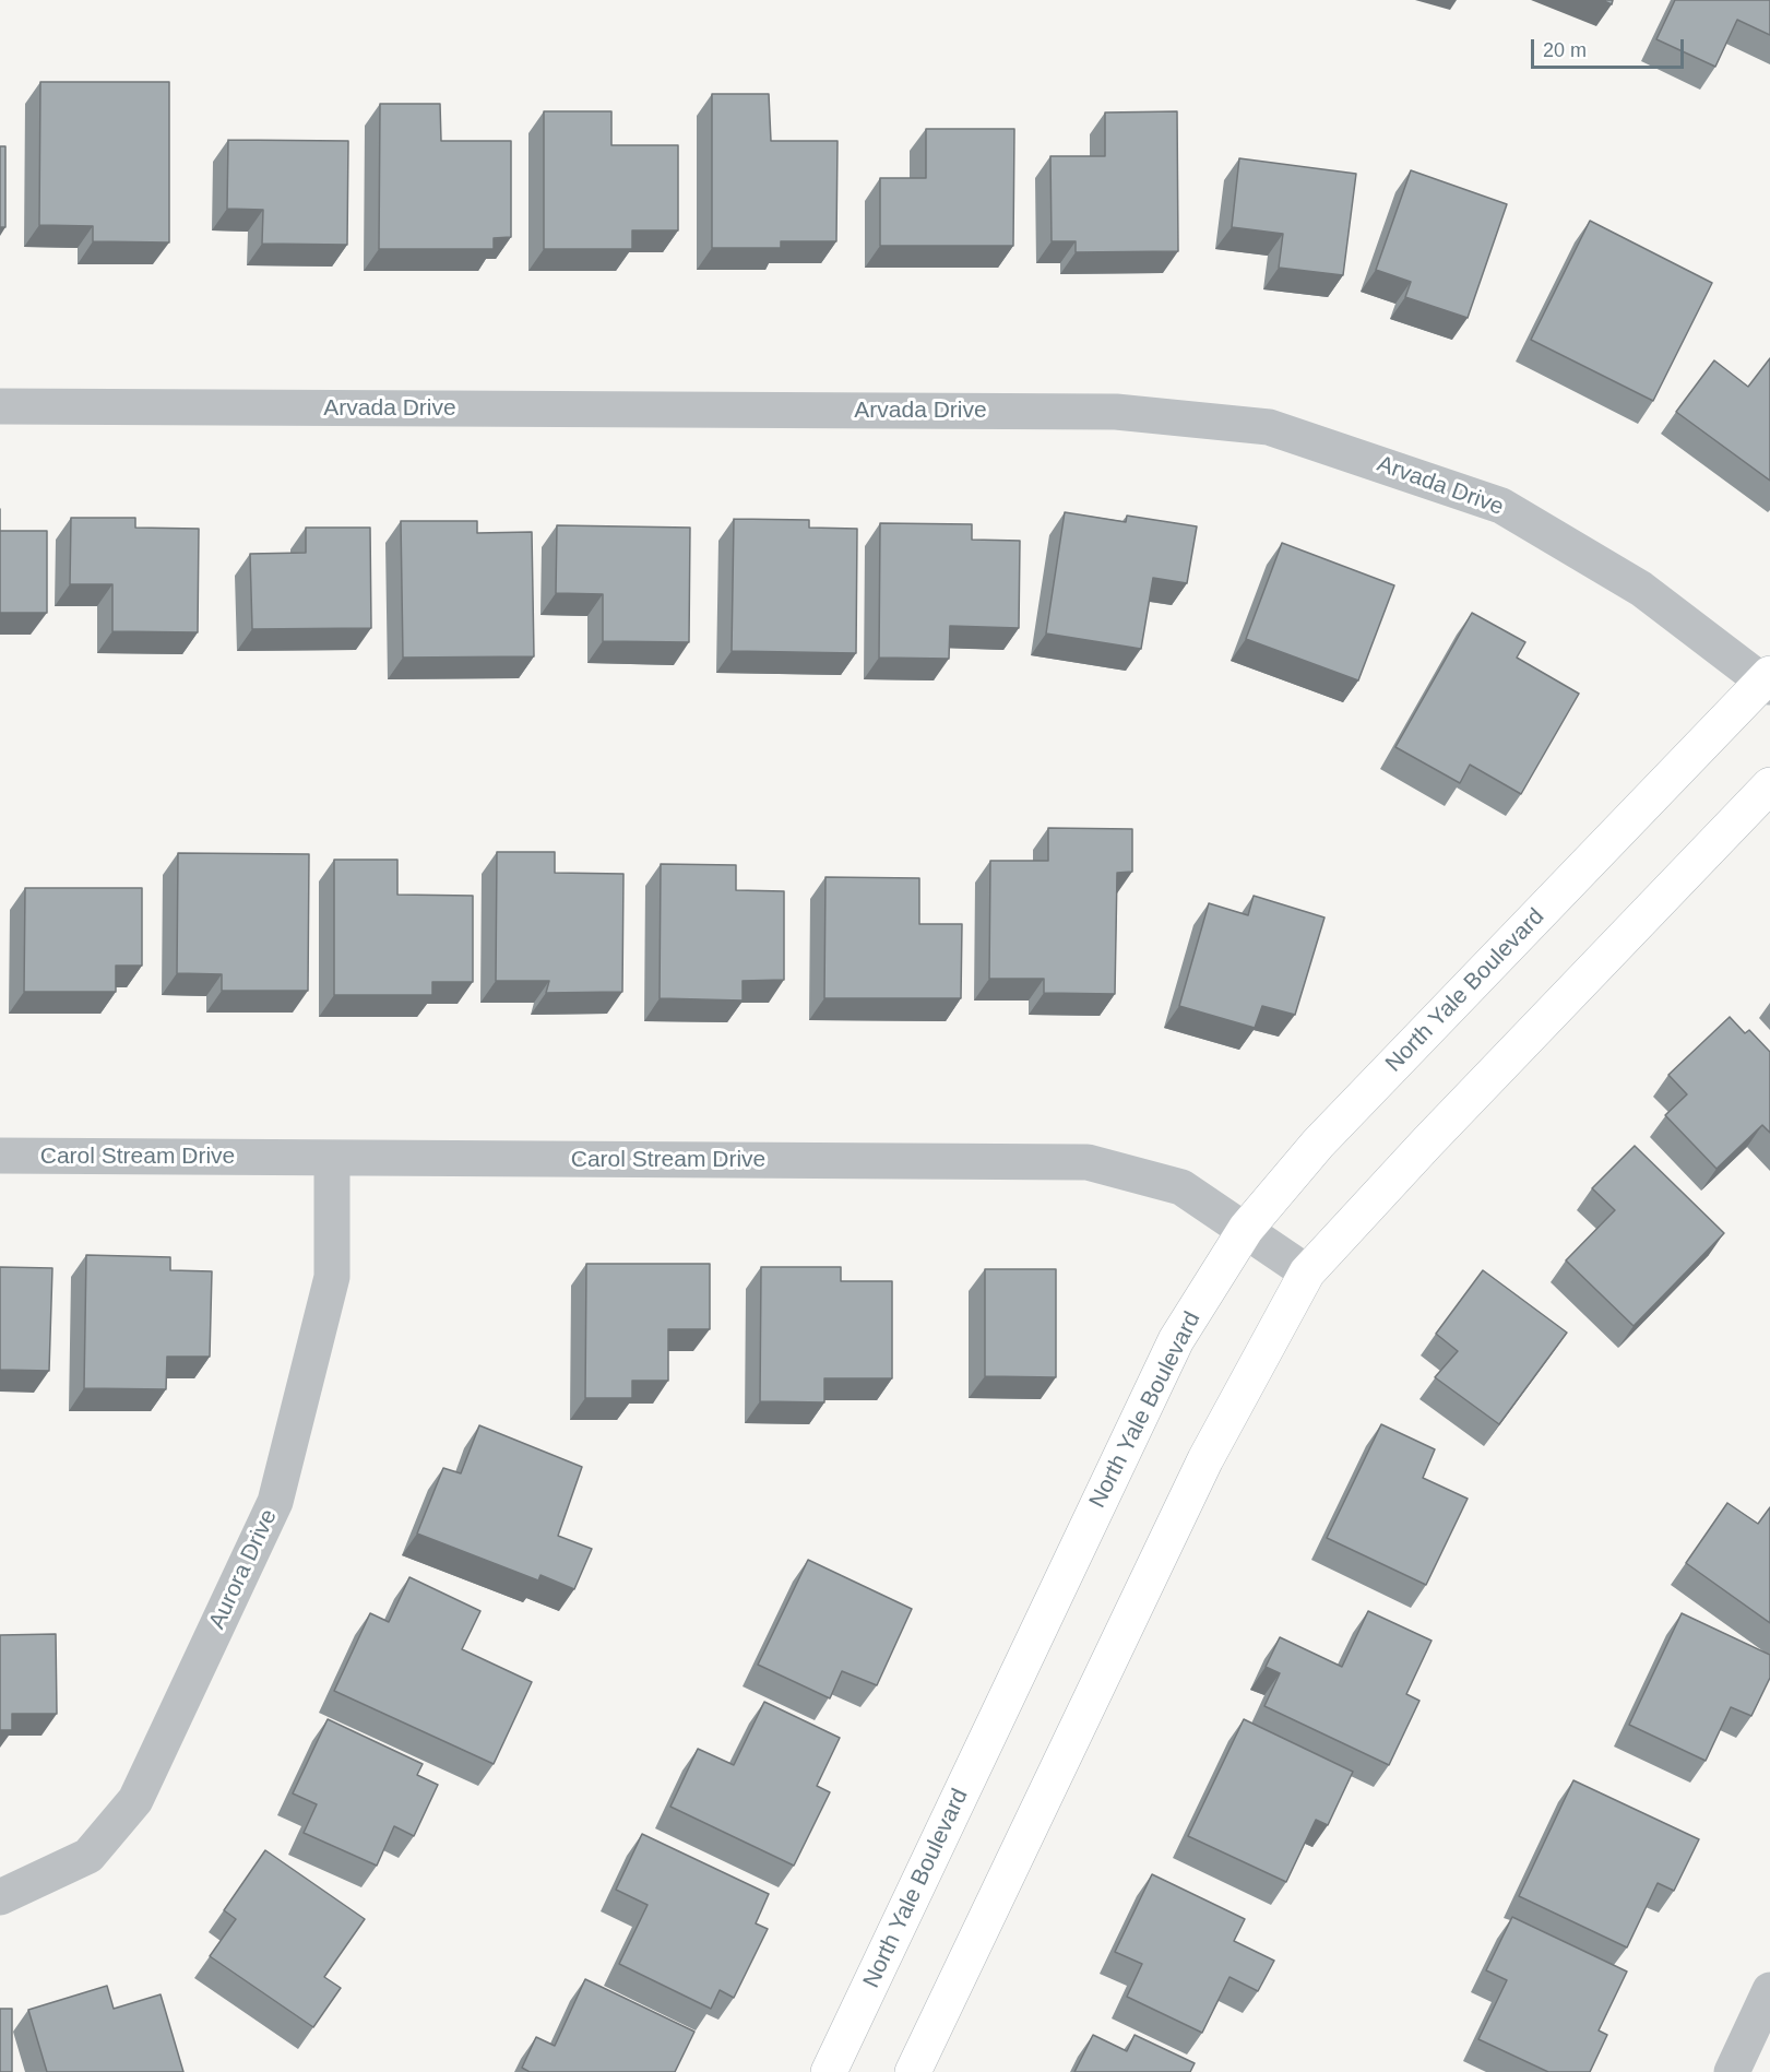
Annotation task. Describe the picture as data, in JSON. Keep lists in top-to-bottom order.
{
  "streets": {
    "street": [
      "Arvada Drive",
      "North Yale Boulevard",
      "Carol Stream Drive",
      "Aurora Drive"
    ]
  },
  "crossings": [
    ["Arvada Drive", "North Yale Boulevard"],
    ["North Yale Boulevard", "Carol Stream Drive"],
    ["Carol Stream Drive", "Aurora Drive"]
  ],
  "scale_bar": "20 m"
}
